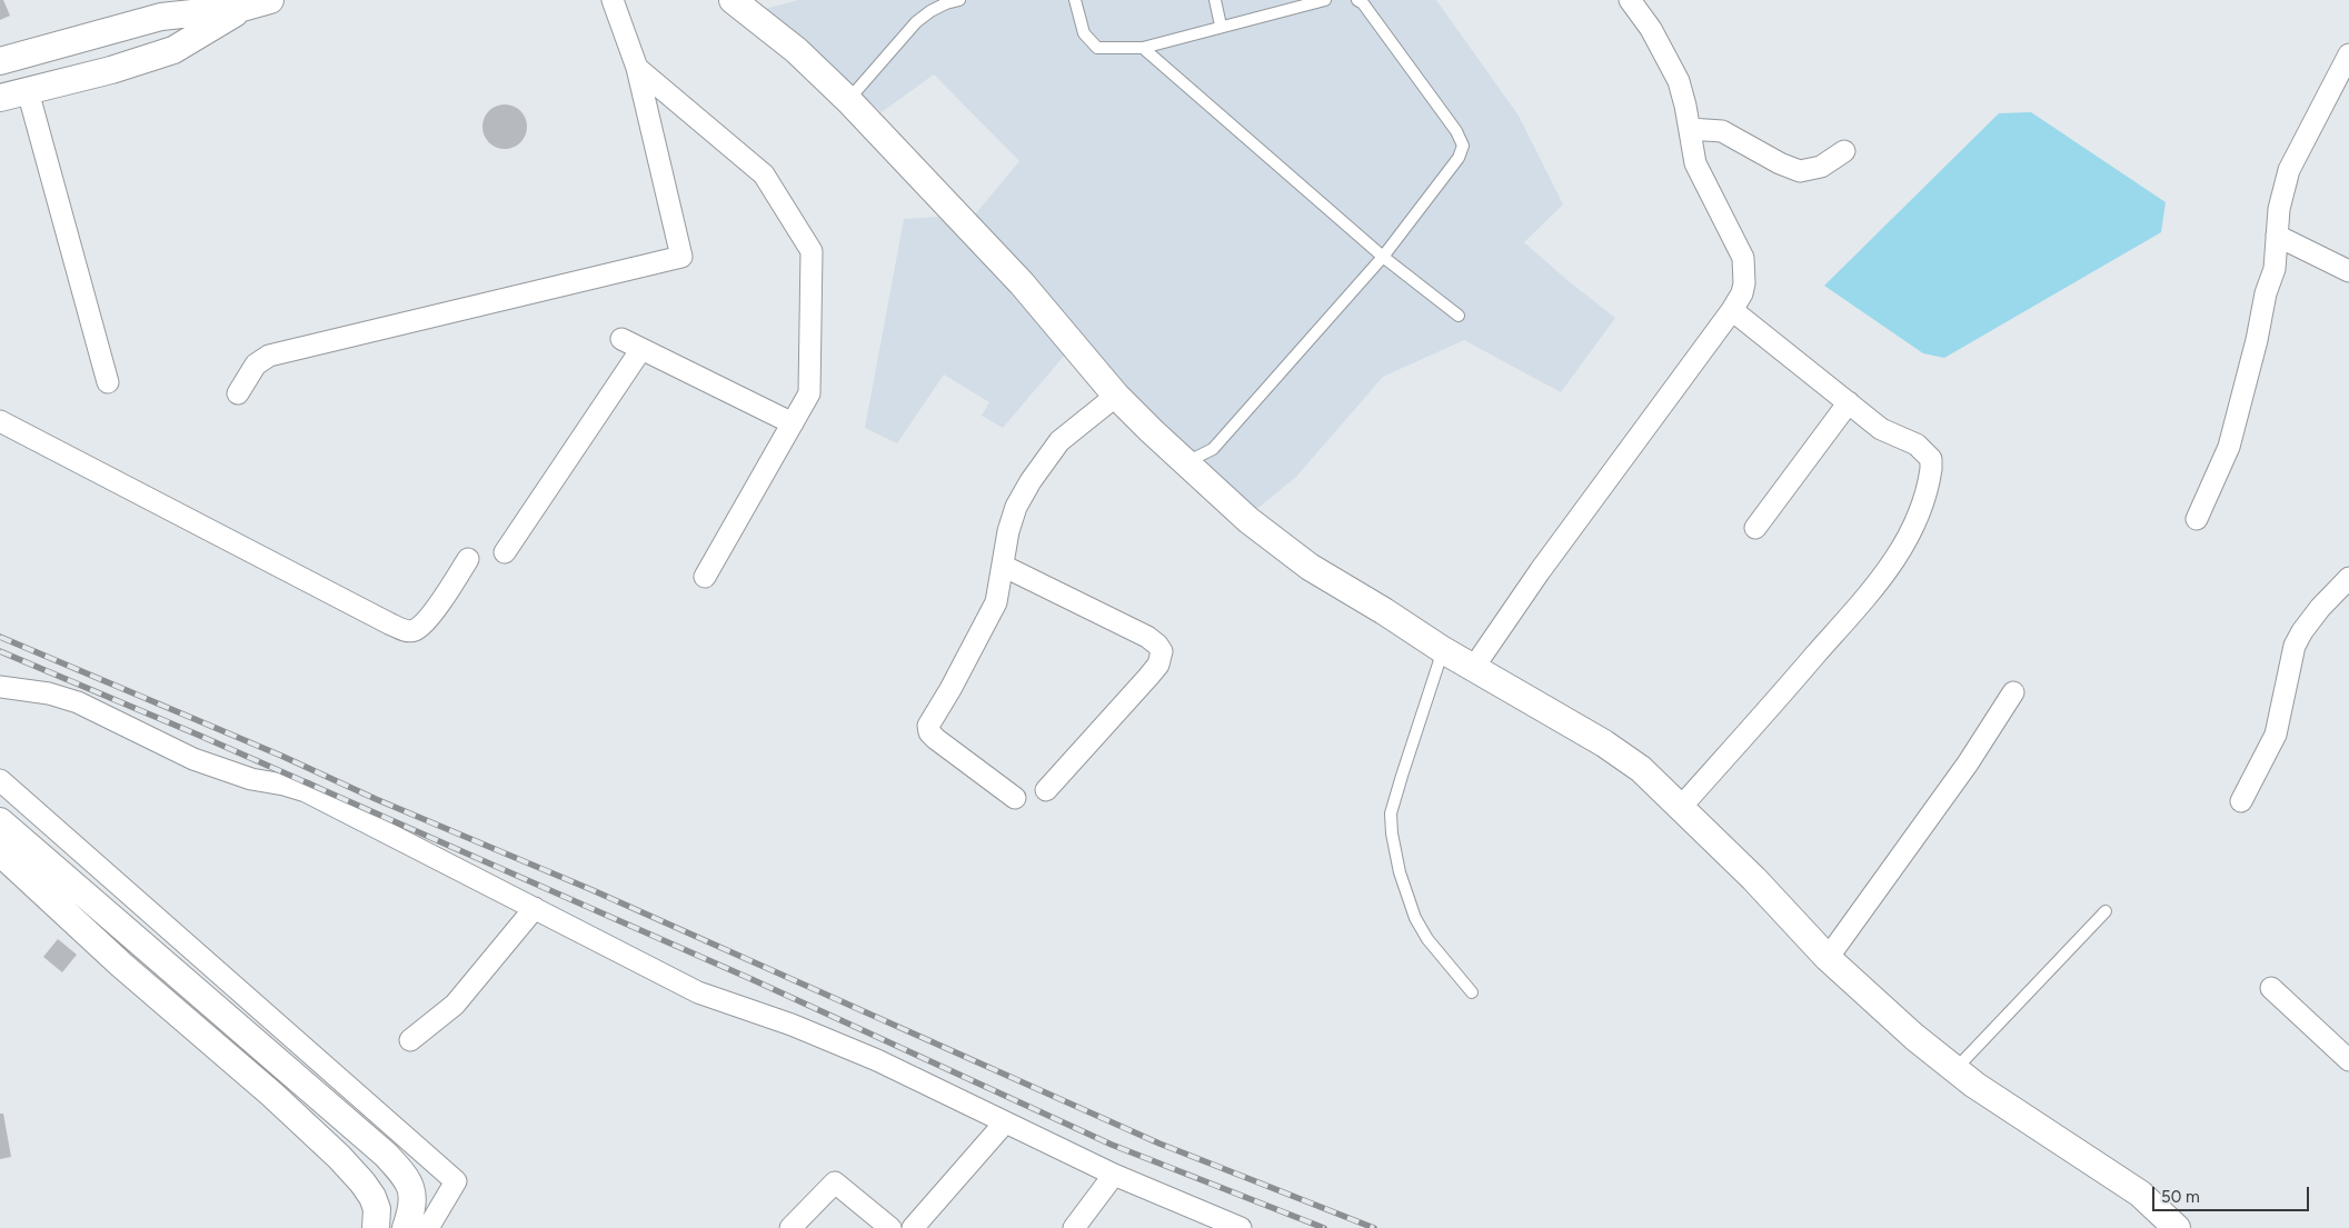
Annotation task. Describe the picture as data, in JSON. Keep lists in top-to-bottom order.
{
  "scale_bar": "50 m"
}
